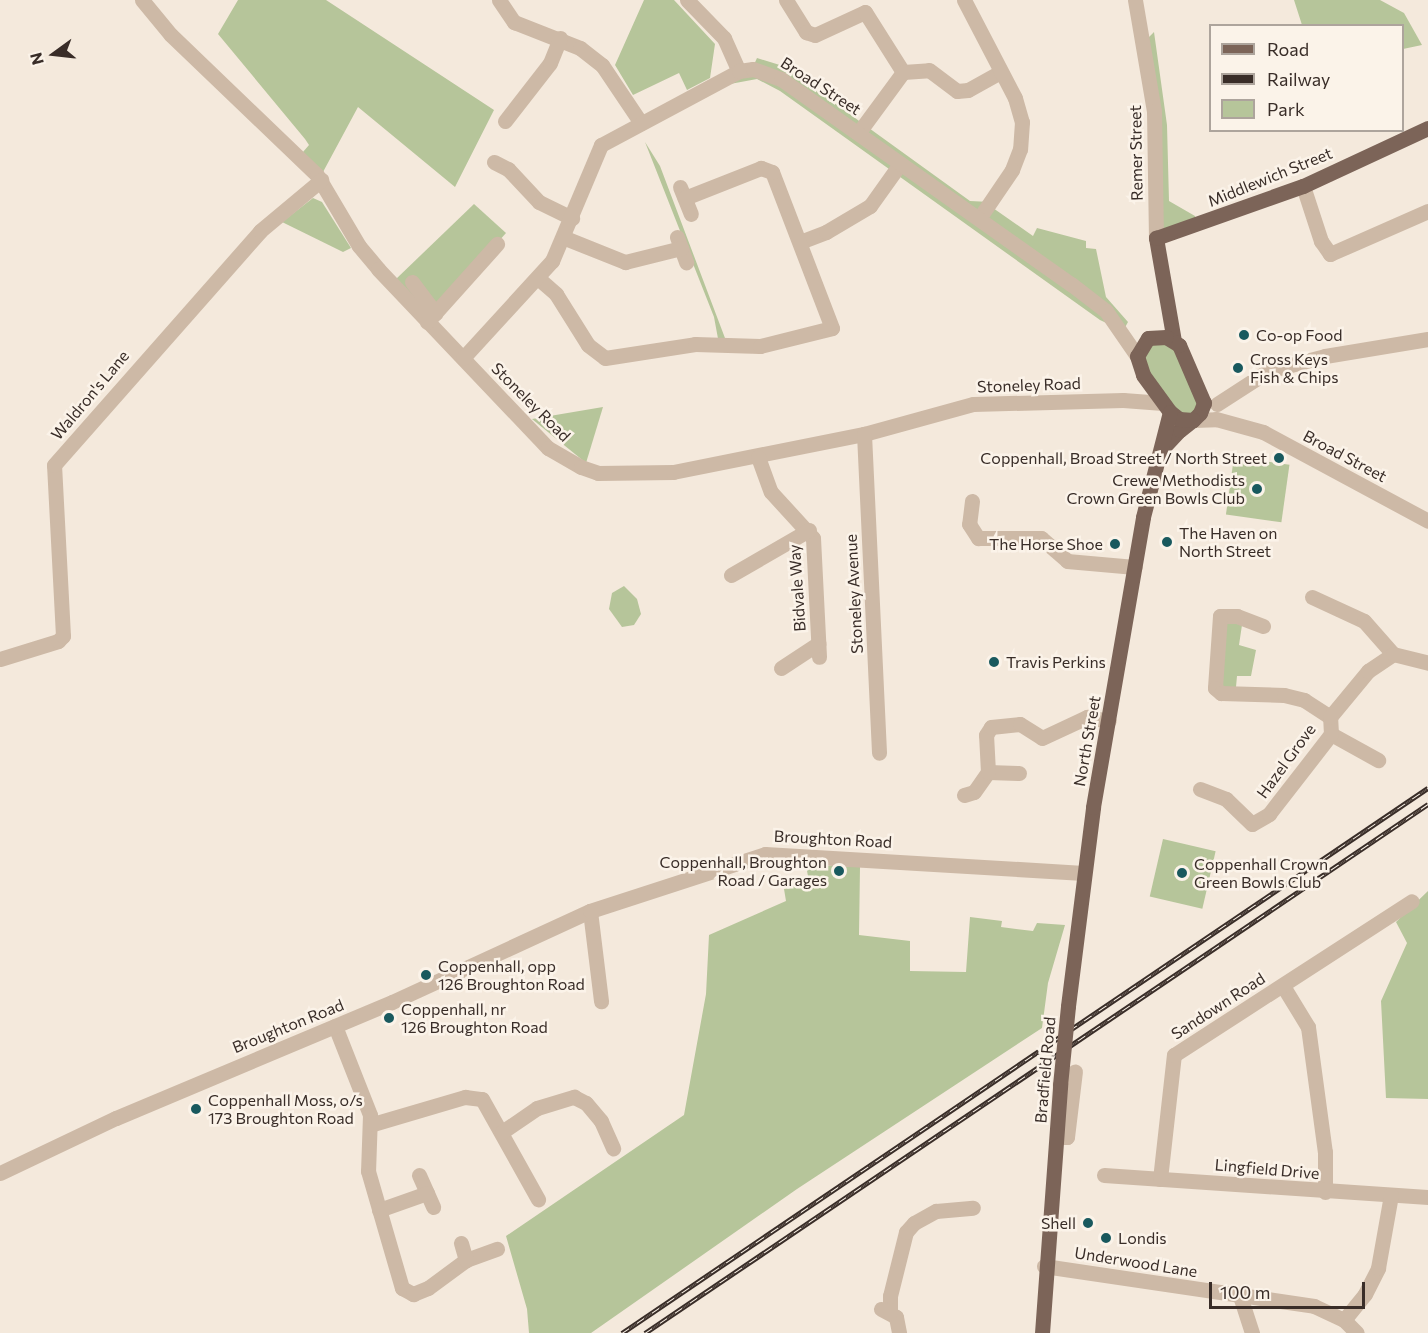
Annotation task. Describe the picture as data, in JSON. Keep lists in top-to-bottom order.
{
  "streets": {
    "main road": [
      "Remer Street",
      "Middlewich Street",
      "North Street",
      "Bradfield Road"
    ],
    "street": [
      "Broad Street",
      "Stoneley Road",
      "Waldron's Lane",
      "Bidvale Way",
      "Stoneley Avenue",
      "Hazel Grove",
      "Broughton Road",
      "Sandown Road",
      "Lingfield Drive",
      "Underwood Lane"
    ]
  },
  "crossings": [
    ["Remer Street", "Middlewich Street"],
    ["Stoneley Road", "Waldron's Lane"],
    ["Stoneley Road", "Bidvale Way"],
    ["Stoneley Road", "Stoneley Avenue"],
    ["Stoneley Road", "North Street"],
    ["North Street", "Broughton Road"],
    ["North Street", "Bradfield Road"],
    ["Sandown Road", "Lingfield Drive"],
    ["Bradfield Road", "Underwood Lane"]
  ],
  "places": [
    "Co-op Food",
    "Cross Keys Fish & Chips",
    "Coppenhall, Broad Street / North Street",
    "Crewe Methodists Crown Green Bowls Club",
    "The Haven on North Street",
    "The Horse Shoe",
    "Travis Perkins",
    "Coppenhall, Broughton Road / Garages",
    "Coppenhall Crown Green Bowls Club",
    "Coppenhall, opp 126 Broughton Road",
    "Coppenhall, nr 126 Broughton Road",
    "Coppenhall Moss, o/s 173 Broughton Road",
    "Shell",
    "Londis"
  ],
  "legend": ["Road", "Railway", "Park"],
  "scale_bar": "100 m",
  "north": "left"
}
